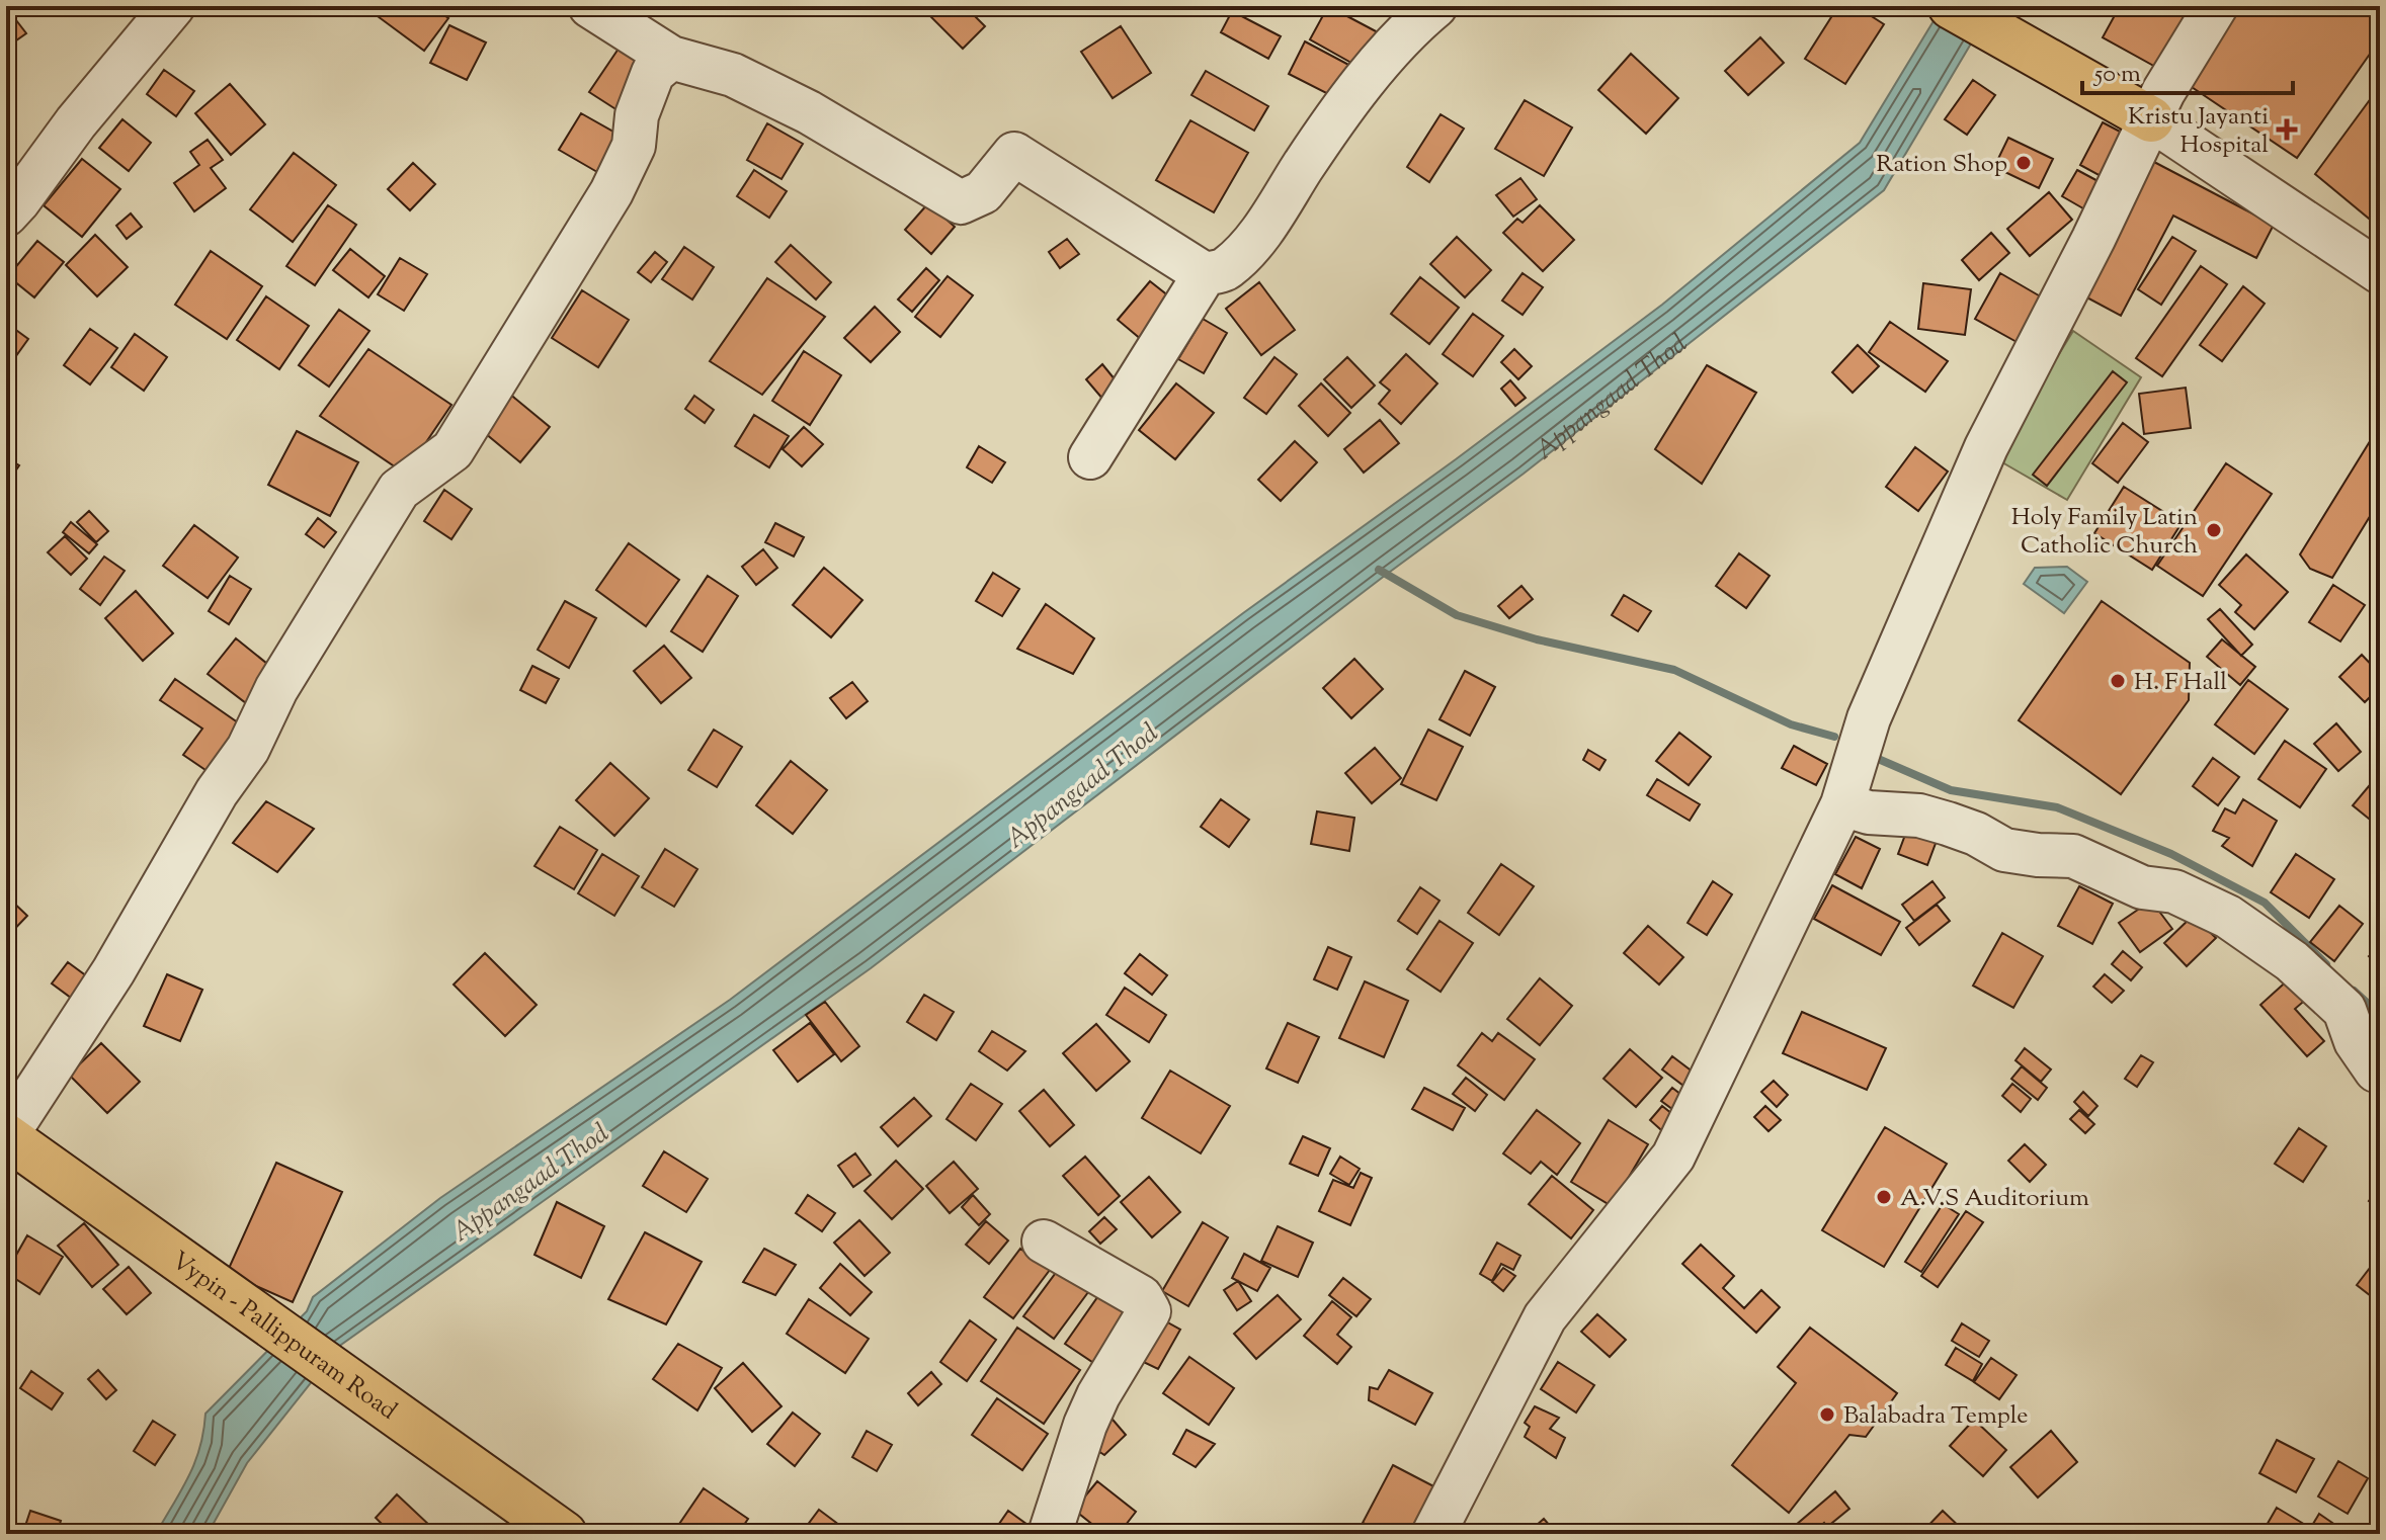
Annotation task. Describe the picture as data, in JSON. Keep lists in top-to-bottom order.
{
  "streets": {
    "main road": ["Vypin - Pallippuram Road"]
  },
  "water": ["Appangaad Thod"],
  "places": {
    "health": ["Kristu Jayanti Hospital"],
    "other": [
      "Ration Shop",
      "Holy Family Latin Catholic Church",
      "H. F Hall",
      "A.V.S Auditorium",
      "Balabadra Temple"
    ]
  },
  "scale_bar": "50 m"
}
